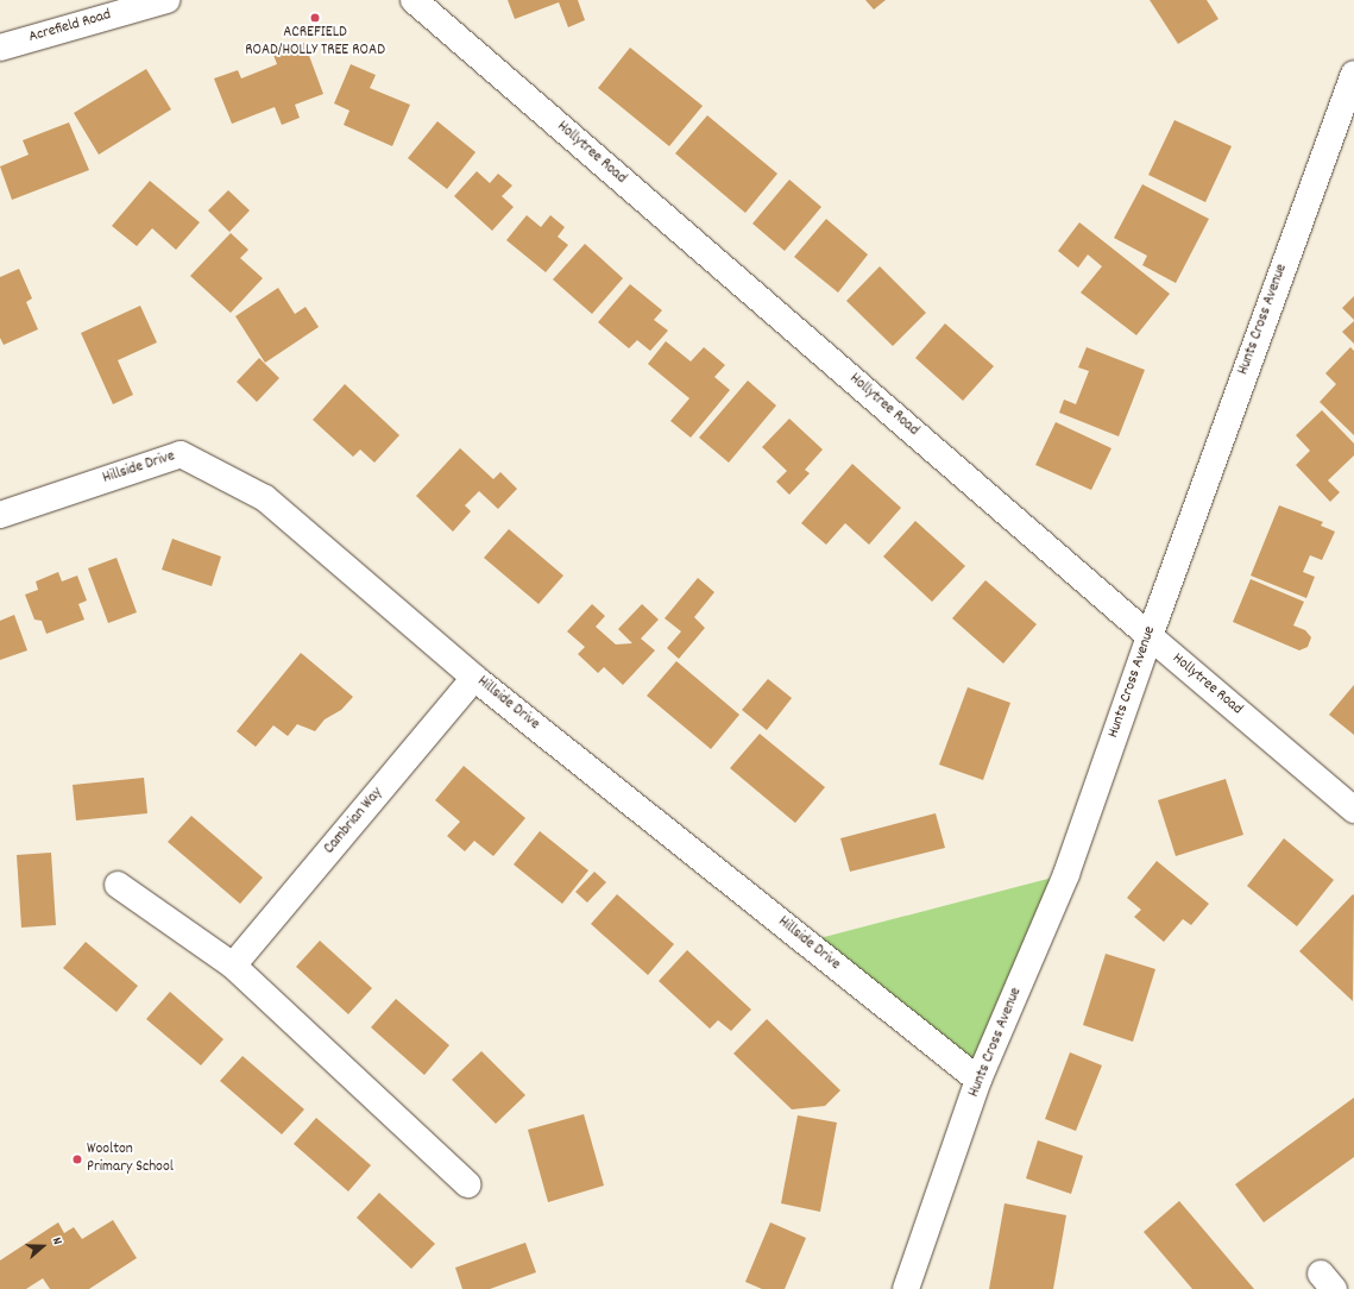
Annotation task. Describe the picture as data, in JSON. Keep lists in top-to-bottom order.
{
  "streets": {
    "street": [
      "Acrefield Road",
      "Hollytree Road",
      "Hunts Cross Avenue",
      "Hillside Drive",
      "Cambrian Way"
    ]
  },
  "crossings": [
    ["Hollytree Road", "Hunts Cross Avenue"],
    ["Hunts Cross Avenue", "Hillside Drive"],
    ["Hillside Drive", "Cambrian Way"]
  ],
  "places": ["ACREFIELD ROAD/HOLLY TREE ROAD", "Woolton Primary School"],
  "north": "right"
}
